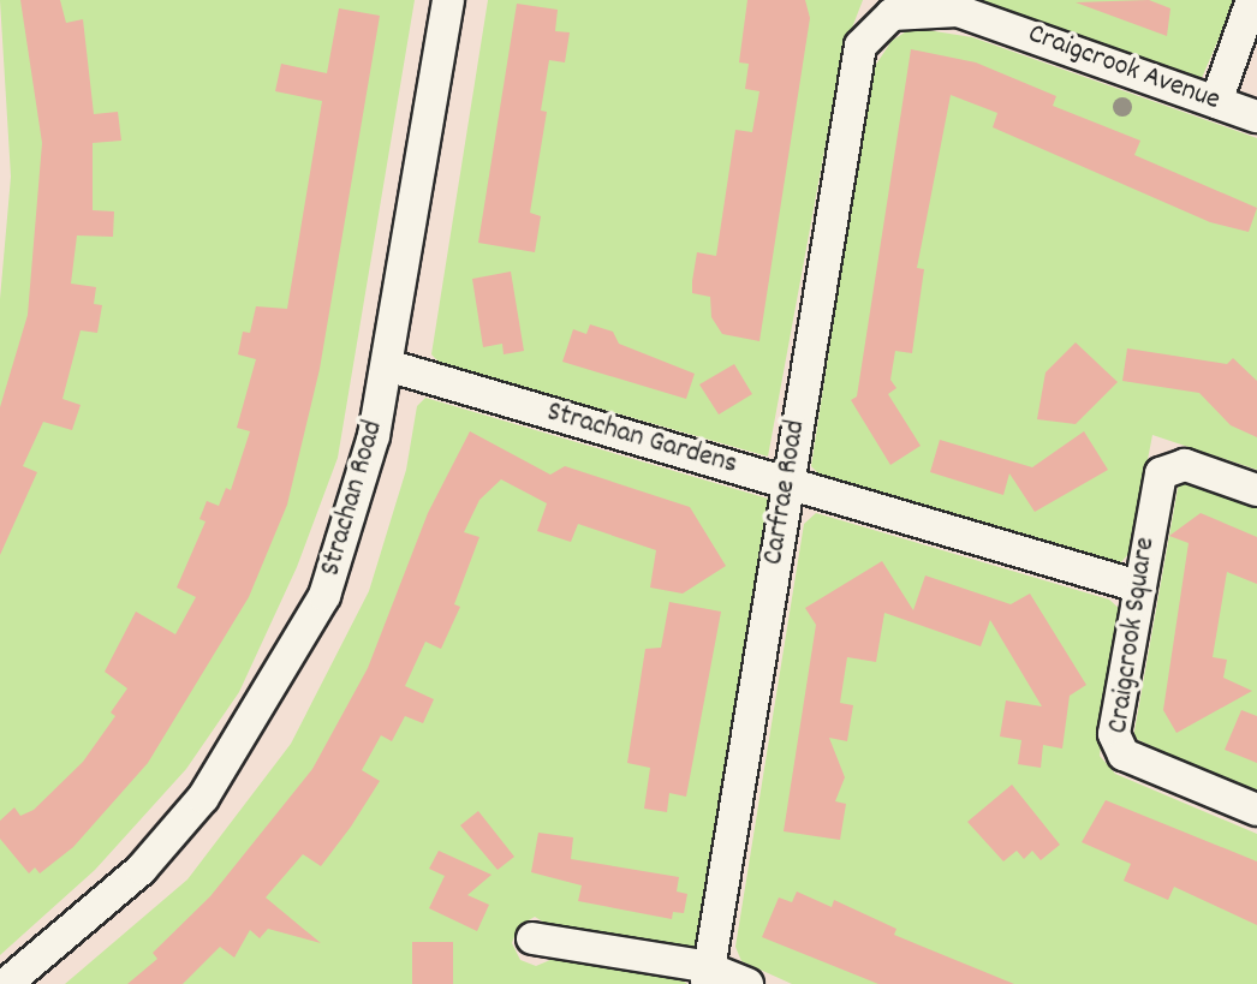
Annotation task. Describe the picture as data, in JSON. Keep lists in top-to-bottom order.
{
  "streets": {
    "street": [
      "Craigcrook Avenue",
      "Strachan Gardens",
      "Carfrae Road",
      "Strachan Road",
      "Craigcrook Square"
    ]
  },
  "crossings": [
    ["Craigcrook Avenue", "Carfrae Road"],
    ["Strachan Gardens", "Carfrae Road"],
    ["Strachan Gardens", "Strachan Road"],
    ["Strachan Gardens", "Craigcrook Square"]
  ]
}
